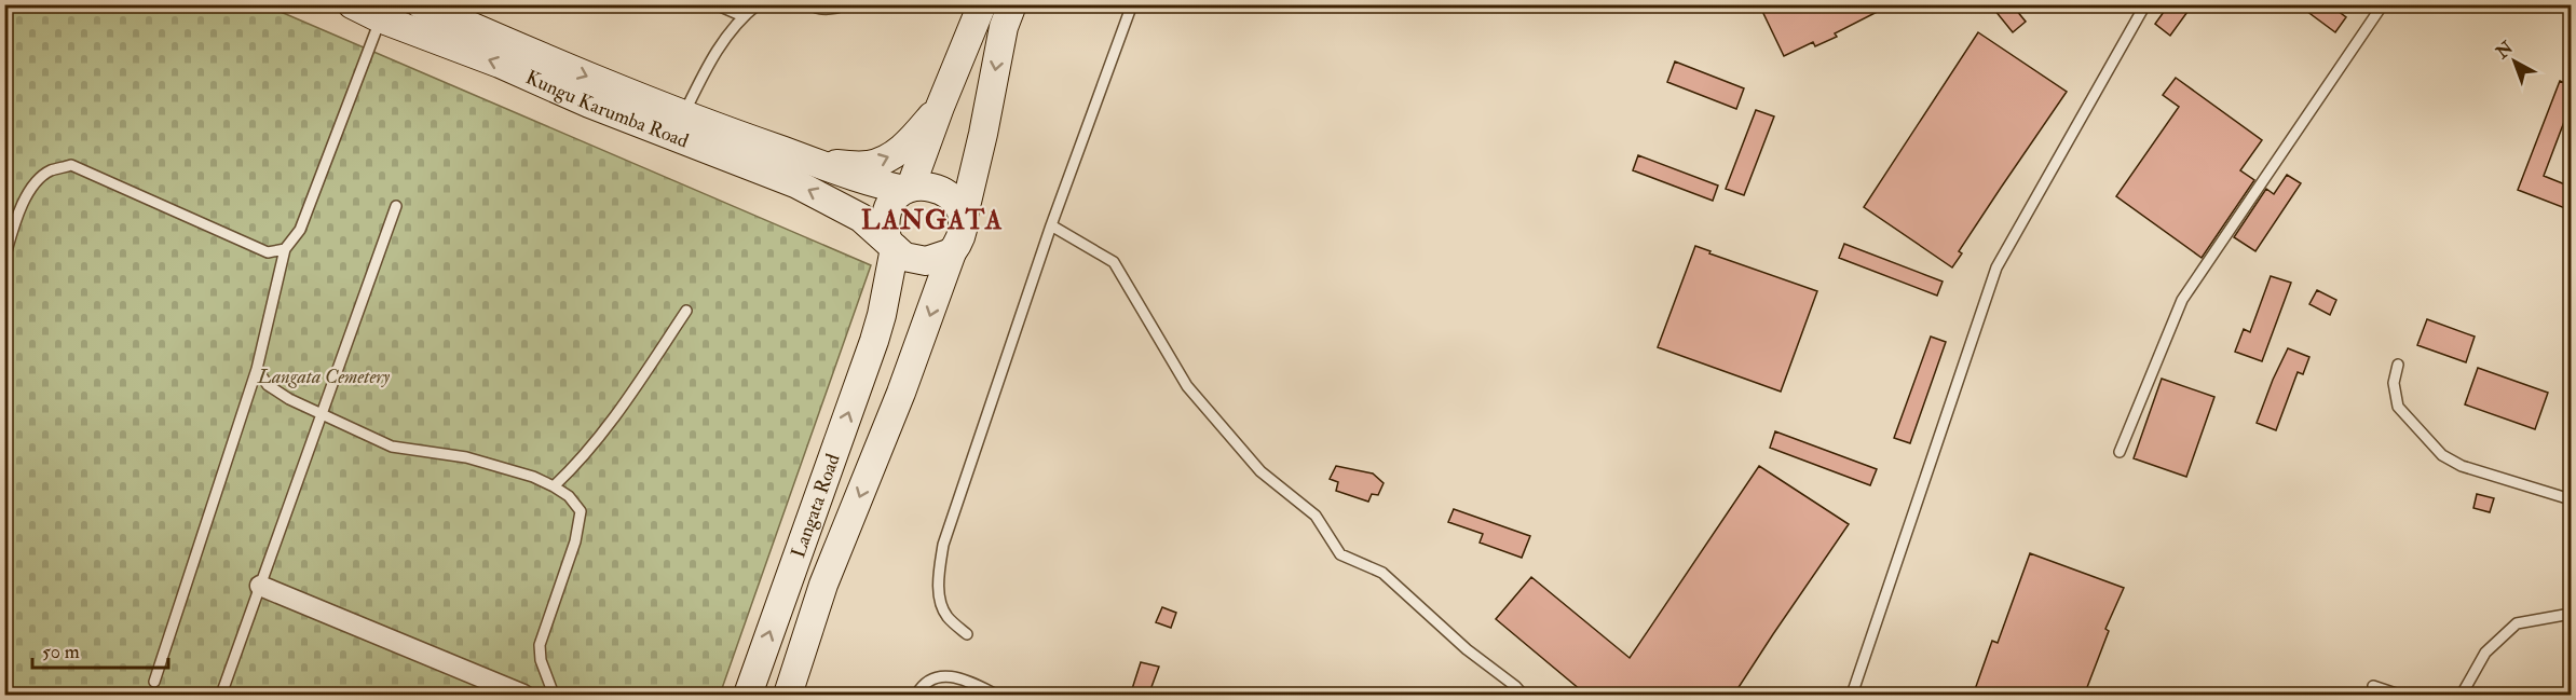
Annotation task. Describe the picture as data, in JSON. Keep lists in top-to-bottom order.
{
  "streets": {
    "main road": ["Kungu Karumba Road", "Langata Road"]
  },
  "crossings": [
    ["Kungu Karumba Road", "Langata Road"]
  ],
  "districts": ["LANGATA"],
  "parks": ["Langata Cemetery"],
  "scale_bar": "50 m",
  "north": "top left"
}
